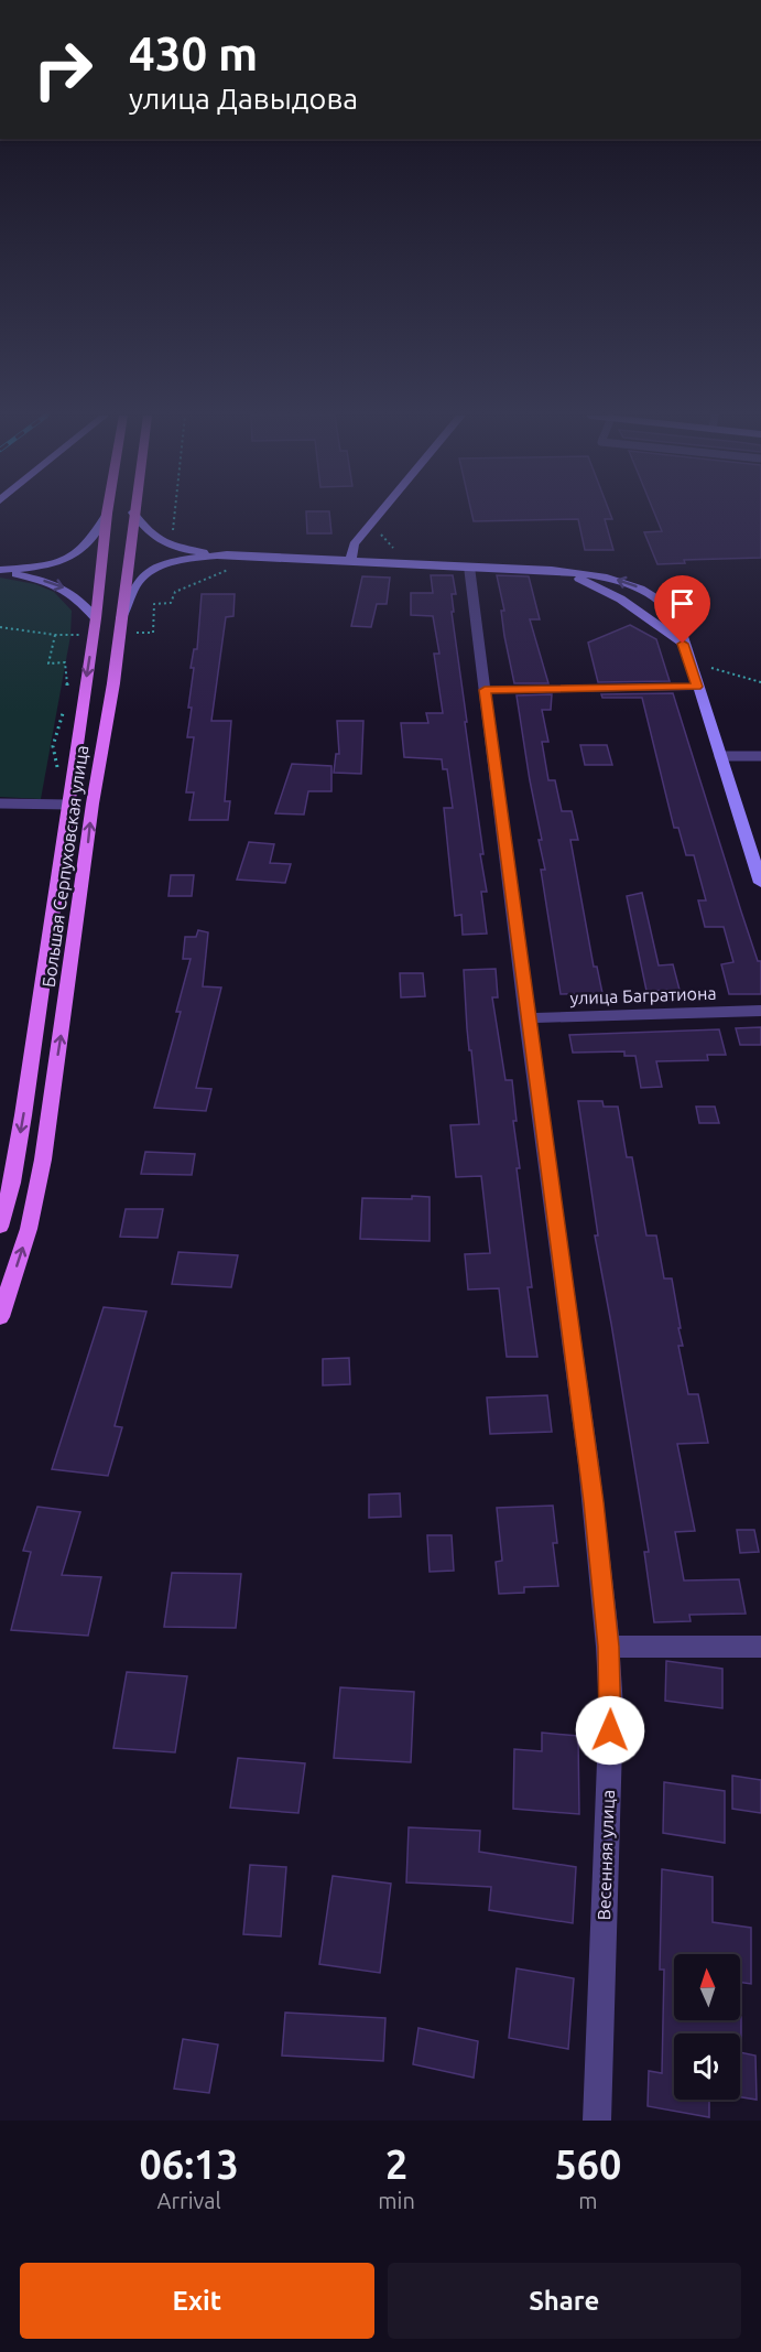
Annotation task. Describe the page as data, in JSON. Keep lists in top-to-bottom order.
{
  "streets": {
    "main road": ["Большая Серпуховская улица"],
    "street": ["улица Багратиона", "Весенняя улица"]
  },
  "crossings": [
    ["улица Багратиона", "Весенняя улица"]
  ],
  "north": "top",
  "page": {
    "turn": ["430 m", "улица Давыдова"],
    "eta": [
      "06:13",
      "Arrival",
      "2",
      "min",
      "560",
      "m"
    ],
    "buttons": ["Exit", "Share"]
  }
}
